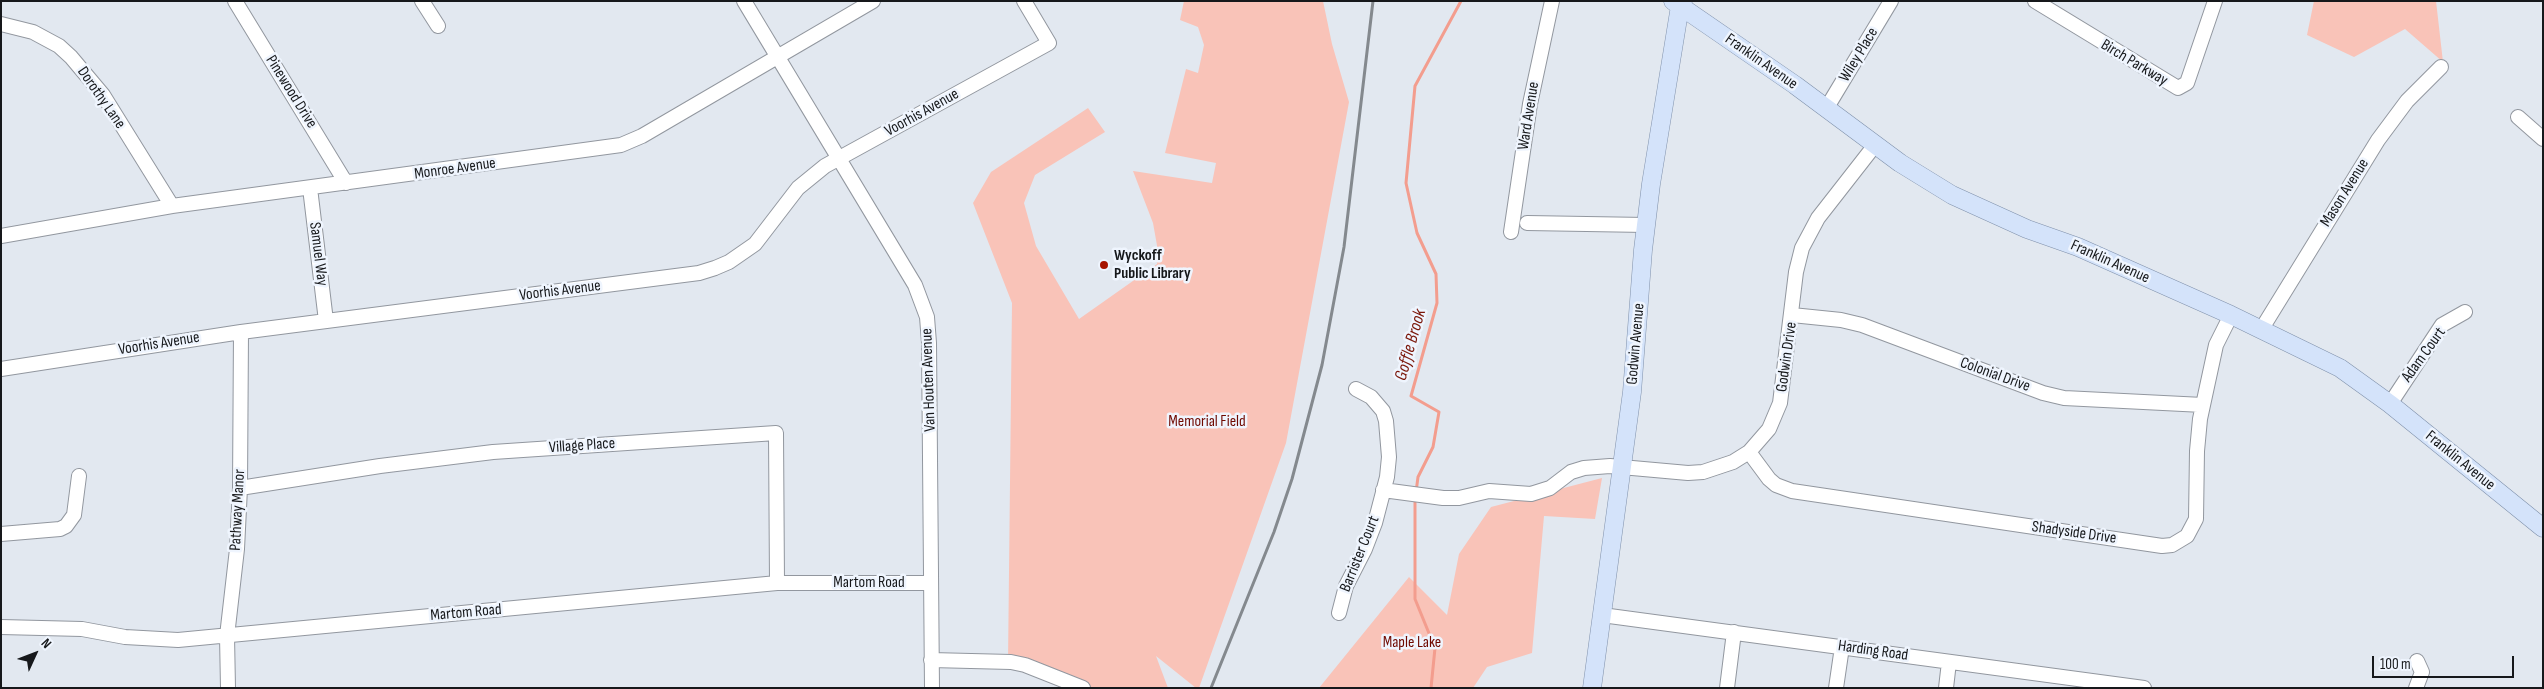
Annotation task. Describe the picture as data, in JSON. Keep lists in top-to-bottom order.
{
  "streets": {
    "main road": ["Franklin Avenue", "Godwin Avenue"],
    "street": [
      "Wiley Place",
      "Birch Parkway",
      "Pinewood Drive",
      "Dorothy Lane",
      "Voorhis Avenue",
      "Ward Avenue",
      "Monroe Avenue",
      "Mason Avenue",
      "Samuel Way",
      "Adam Court",
      "Godwin Drive",
      "Colonial Drive",
      "Van Houten Avenue",
      "Village Place",
      "Pathway Manor",
      "Shadyside Drive",
      "Barrister Court",
      "Martom Road",
      "Harding Road"
    ]
  },
  "crossings": [
    ["Wiley Place", "Franklin Avenue"],
    ["Franklin Avenue", "Mason Avenue"],
    ["Franklin Avenue", "Godwin Avenue"],
    ["Franklin Avenue", "Adam Court"],
    ["Franklin Avenue", "Godwin Drive"],
    ["Franklin Avenue", "Shadyside Drive"],
    ["Pinewood Drive", "Monroe Avenue"],
    ["Dorothy Lane", "Monroe Avenue"],
    ["Voorhis Avenue", "Samuel Way"],
    ["Voorhis Avenue", "Van Houten Avenue"],
    ["Voorhis Avenue", "Pathway Manor"],
    ["Monroe Avenue", "Samuel Way"],
    ["Monroe Avenue", "Van Houten Avenue"],
    ["Godwin Avenue", "Godwin Drive"],
    ["Godwin Avenue", "Harding Road"],
    ["Godwin Drive", "Colonial Drive"],
    ["Godwin Drive", "Shadyside Drive"],
    ["Godwin Drive", "Barrister Court"],
    ["Colonial Drive", "Shadyside Drive"],
    ["Van Houten Avenue", "Martom Road"],
    ["Village Place", "Pathway Manor"],
    ["Village Place", "Martom Road"],
    ["Pathway Manor", "Martom Road"]
  ],
  "water": ["Goffle Brook"],
  "parks": ["Memorial Field", "Maple Lake"],
  "places": ["Wyckoff Public Library"],
  "scale_bar": "100 m",
  "north": "top right"
}
